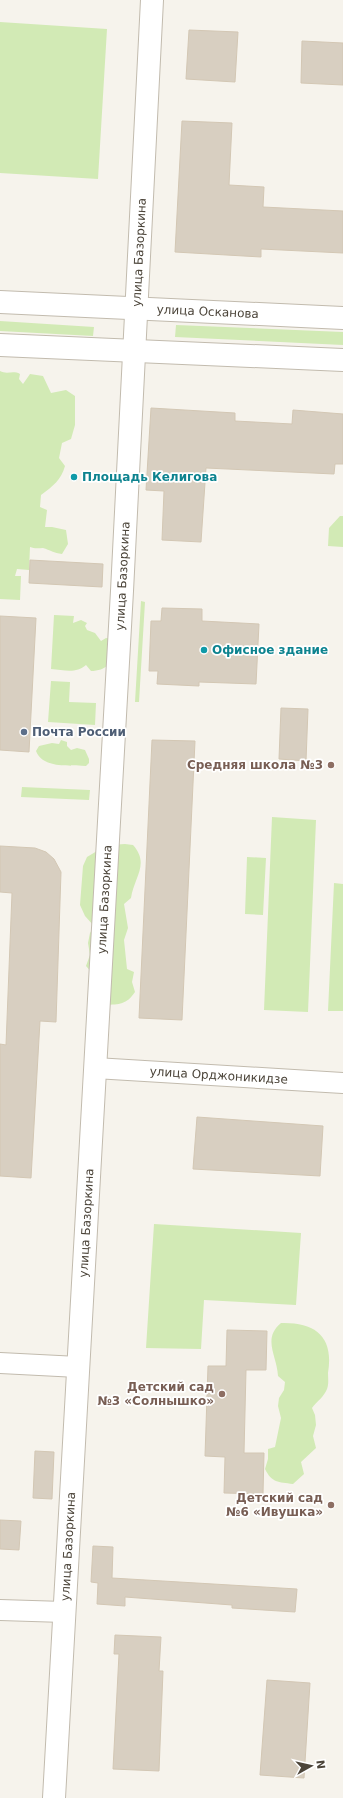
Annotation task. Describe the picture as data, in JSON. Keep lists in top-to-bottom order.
{
  "streets": {
    "street": ["улица Базоркина", "улица Осканова", "улица Орджоникидзе"]
  },
  "crossings": [
    ["улица Базоркина", "улица Осканова"],
    ["улица Базоркина", "улица Орджоникидзе"]
  ],
  "places": [
    "Площадь Келигова",
    "Офисное здание",
    "Почта России",
    "Средняя школа №3",
    "Детский сад №3 «Солнышко»",
    "Детский сад №6 «Ивушка»"
  ],
  "north": "right"
}
